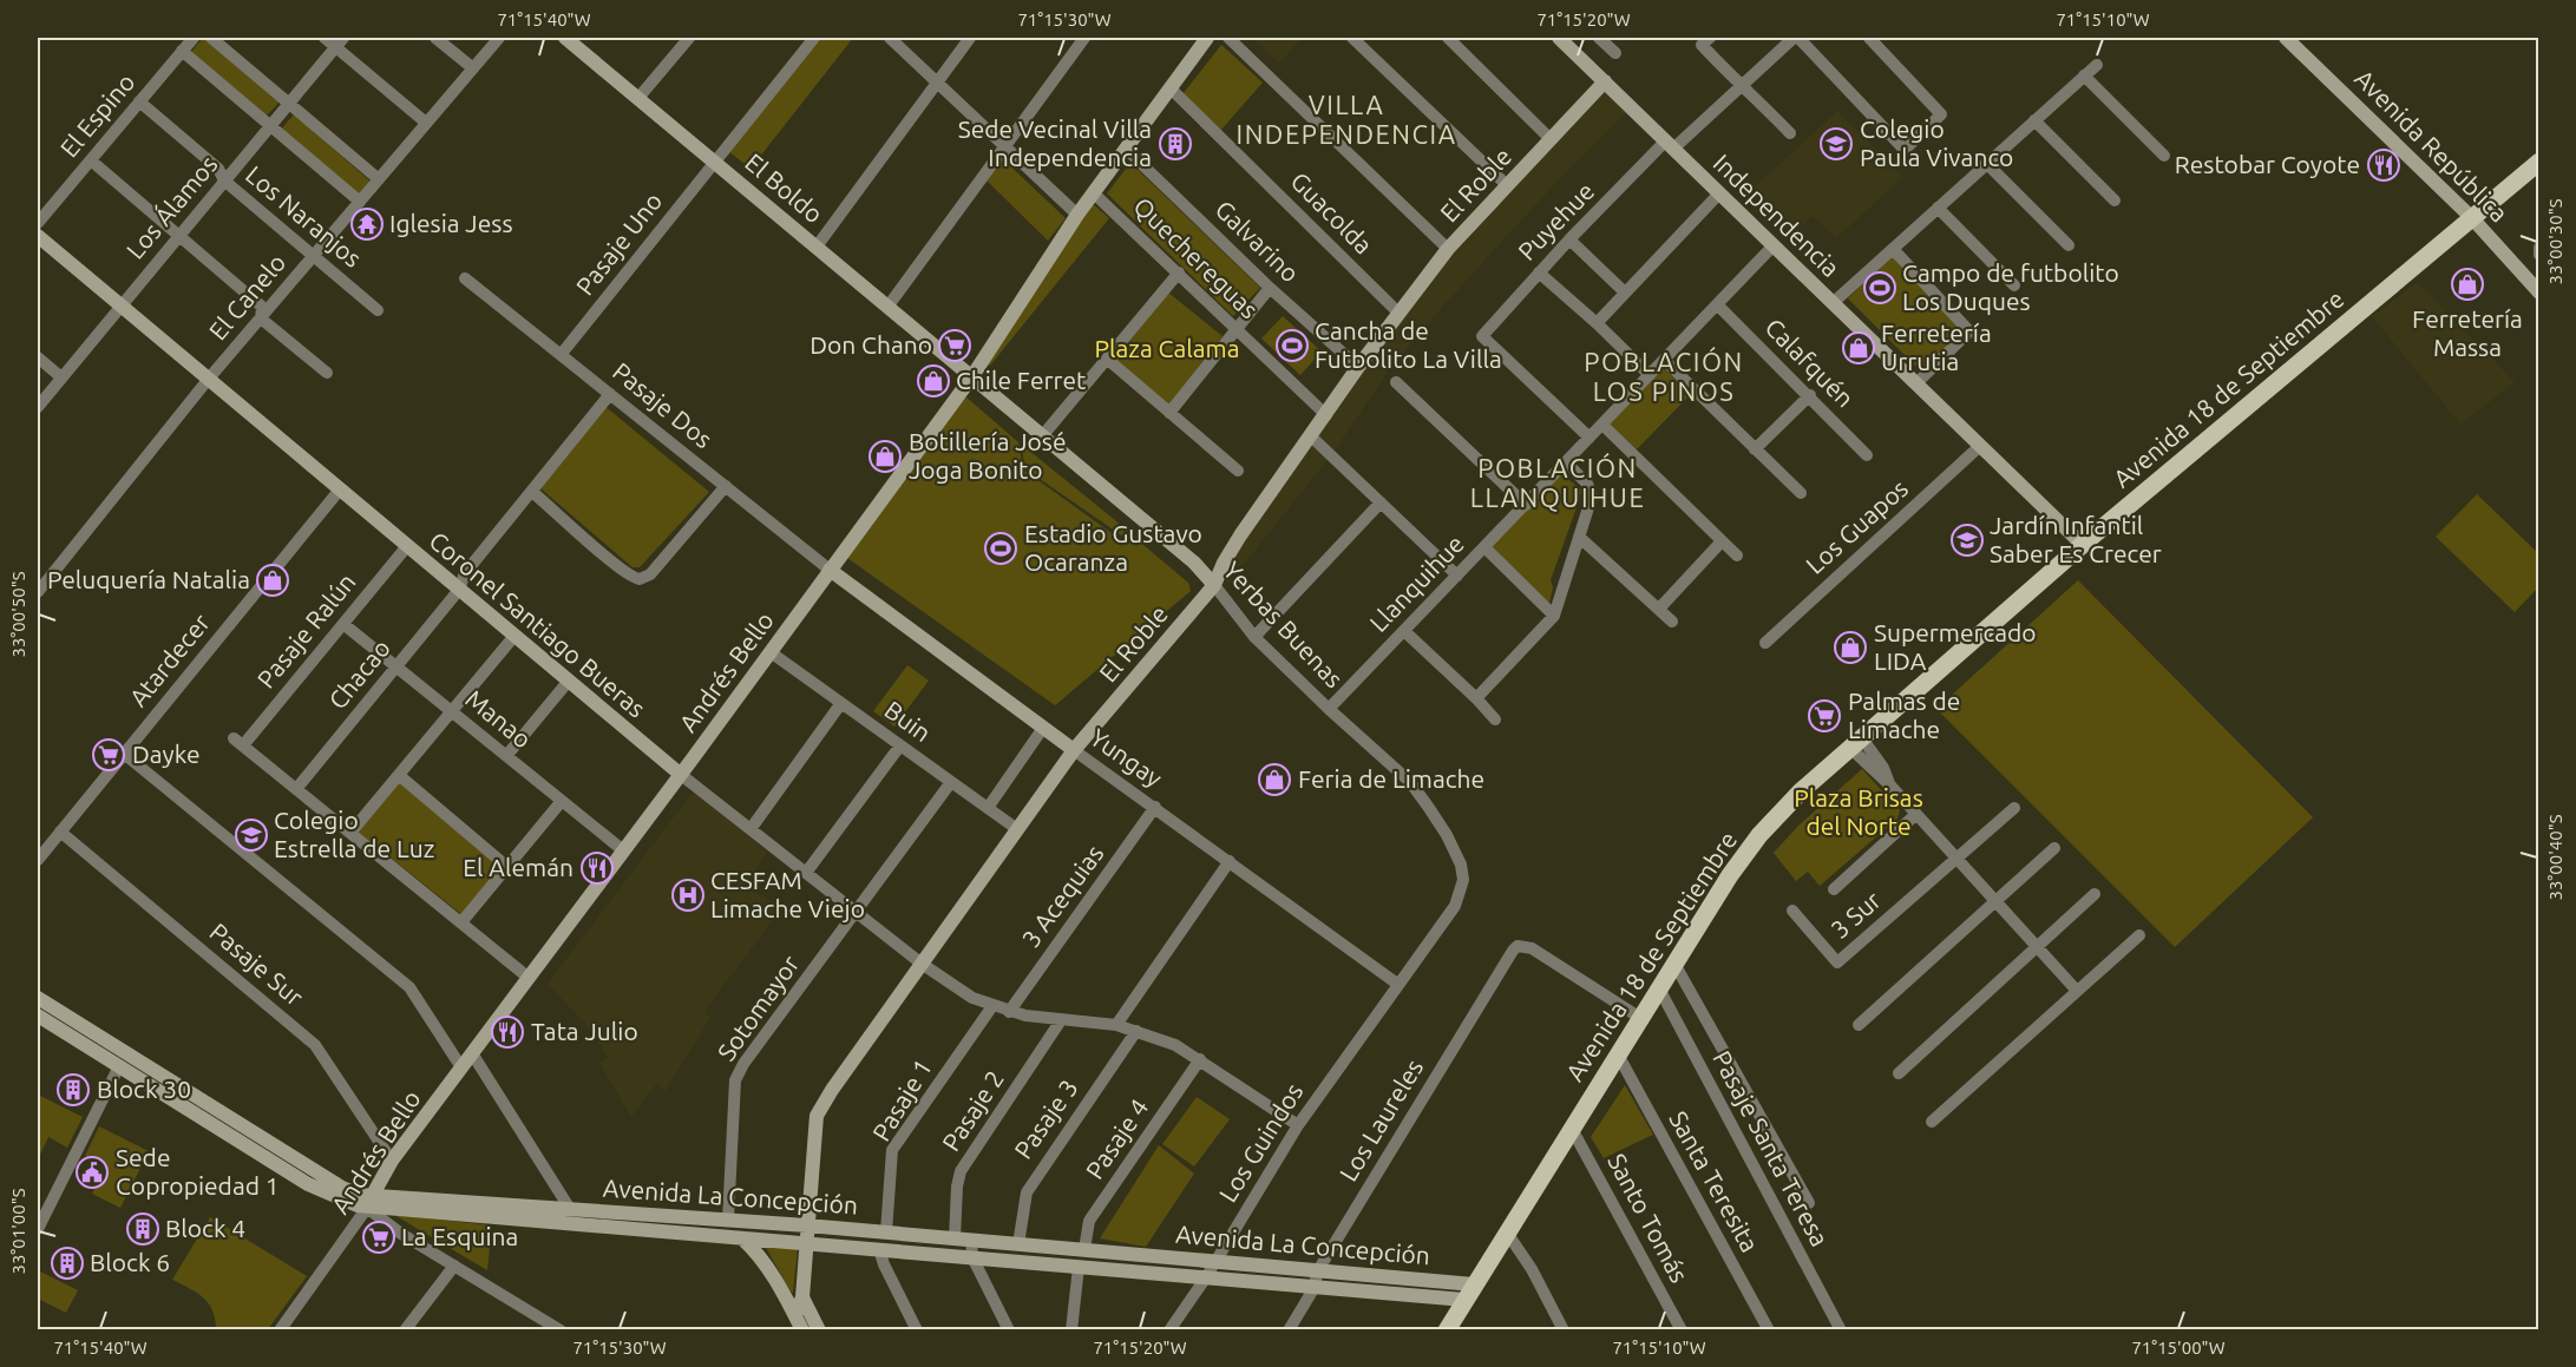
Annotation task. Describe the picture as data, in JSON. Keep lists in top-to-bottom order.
{
  "streets": {
    "main road": ["Avenida 18 de Septiembre"],
    "street": [
      "El Espino",
      "Avenida República",
      "El Roble",
      "El Boldo",
      "Los Álamos",
      "Guacolda",
      "Independencia",
      "Los Naranjos",
      "Puyehue",
      "Galvarino",
      "Pasaje Uno",
      "Quechereguas",
      "El Canelo",
      "Calafquén",
      "Pasaje Dos",
      "Los Guapos",
      "Llanquihue",
      "Coronel Santiago Bueras",
      "Yerbas Buenas",
      "Pasaje Ralún",
      "Atardecer",
      "Andrés Bello",
      "Chacao",
      "Manao",
      "Buin",
      "Yungay",
      "3 Acequias",
      "3 Sur",
      "Pasaje Sur",
      "Sotomayor",
      "Pasaje 1",
      "Pasaje 2",
      "Pasaje 3",
      "Los Laureles",
      "Pasaje 4",
      "Los Guindos",
      "Pasaje Santa Teresa",
      "Santa Teresita",
      "Avenida La Concepción",
      "Santo Tomás"
    ]
  },
  "crossings": [
    ["El Espino", "Los Naranjos"],
    ["Avenida República", "Avenida 18 de Septiembre"],
    ["El Roble", "Guacolda"],
    ["El Roble", "Independencia"],
    ["El Roble", "Galvarino"],
    ["El Roble", "Quechereguas"],
    ["El Roble", "Coronel Santiago Bueras"],
    ["El Roble", "Yerbas Buenas"],
    ["El Roble", "Buin"],
    ["El Roble", "Yungay"],
    ["El Roble", "Avenida La Concepción"],
    ["El Boldo", "Pasaje Uno"],
    ["El Boldo", "Yerbas Buenas"],
    ["El Boldo", "Andrés Bello"],
    ["Los Álamos", "Los Naranjos"],
    ["Los Álamos", "Coronel Santiago Bueras"],
    ["Guacolda", "Andrés Bello"],
    ["Independencia", "Puyehue"],
    ["Independencia", "Avenida 18 de Septiembre"],
    ["Independencia", "Los Guapos"],
    ["Independencia", "Llanquihue"],
    ["Los Naranjos", "El Canelo"],
    ["Puyehue", "Llanquihue"],
    ["Galvarino", "Andrés Bello"],
    ["Pasaje Uno", "Pasaje Dos"],
    ["Quechereguas", "Andrés Bello"],
    ["El Canelo", "Coronel Santiago Bueras"],
    ["Calafquén", "Llanquihue"],
    ["Avenida 18 de Septiembre", "Los Laureles"],
    ["Avenida 18 de Septiembre", "Pasaje Santa Teresa"],
    ["Avenida 18 de Septiembre", "Santa Teresita"],
    ["Avenida 18 de Septiembre", "Avenida La Concepción"],
    ["Avenida 18 de Septiembre", "Santo Tomás"],
    ["Pasaje Dos", "Andrés Bello"],
    ["Pasaje Dos", "Yungay"],
    ["Llanquihue", "Yerbas Buenas"],
    ["Coronel Santiago Bueras", "Pasaje Ralún"],
    ["Coronel Santiago Bueras", "Atardecer"],
    ["Coronel Santiago Bueras", "Andrés Bello"],
    ["Coronel Santiago Bueras", "Chacao"],
    ["Coronel Santiago Bueras", "3 Acequias"],
    ["Coronel Santiago Bueras", "Sotomayor"],
    ["Coronel Santiago Bueras", "Pasaje 1"],
    ["Coronel Santiago Bueras", "Pasaje 2"],
    ["Coronel Santiago Bueras", "Pasaje 3"],
    ["Coronel Santiago Bueras", "Pasaje 4"],
    ["Coronel Santiago Bueras", "Los Guindos"],
    ["Yerbas Buenas", "Andrés Bello"],
    ["Yerbas Buenas", "Yungay"],
    ["Yerbas Buenas", "Los Guindos"],
    ["Pasaje Ralún", "Chacao"],
    ["Pasaje Ralún", "Manao"],
    ["Atardecer", "Pasaje Sur"],
    ["Andrés Bello", "Manao"],
    ["Andrés Bello", "Buin"],
    ["Andrés Bello", "Yungay"],
    ["Andrés Bello", "Pasaje Sur"],
    ["Andrés Bello", "Avenida La Concepción"],
    ["Chacao", "Manao"],
    ["Buin", "Sotomayor"],
    ["Yungay", "3 Acequias"],
    ["Yungay", "Los Guindos"],
    ["Sotomayor", "Avenida La Concepción"],
    ["Pasaje 1", "Avenida La Concepción"],
    ["Pasaje 2", "Avenida La Concepción"],
    ["Pasaje 3", "Avenida La Concepción"],
    ["Los Laureles", "Avenida La Concepción"],
    ["Pasaje 4", "Avenida La Concepción"],
    ["Los Guindos", "Avenida La Concepción"]
  ],
  "districts": ["VILLA INDEPENDENCIA", "POBLACIÓN LOS PINOS", "POBLACIÓN LLANQUIHUE"],
  "parks": ["Plaza Calama", "Plaza Brisas del Norte"],
  "places": {
    "building": [
      "Sede Vecinal Villa Independencia",
      "Block 30",
      "Block 4",
      "Block 6"
    ],
    "school or university": ["Colegio Paula Vivanco", "Jardín Infantil Saber Es Crecer", "Colegio Estrella de Luz"],
    "restaurant": ["Restobar Coyote", "El Alemán", "Tata Julio"],
    "temple": ["Iglesia Jess"],
    "shop": [
      "Ferretería Massa",
      "Ferretería Urrutia",
      "Chile Ferret",
      "Botillería José Joga Bonito",
      "Peluquería Natalia",
      "Supermercado LIDA",
      "Feria de Limache"
    ],
    "sports": ["Campo de futbolito Los Duques", "Cancha de Futbolito La Villa", "Estadio Gustavo Ocaranza"],
    "supermarket": [
      "Don Chano",
      "Palmas de Limache",
      "Dayke",
      "La Esquina"
    ],
    "hospital": ["CESFAM Limache Viejo"],
    "public building": ["Sede Copropiedad 1"]
  },
  "coordinates": [
    "71°15'40\"W",
    "71°15'30\"W",
    "71°15'20\"W",
    "71°15'10\"W",
    "33°00'30\"S",
    "33°00'50\"S",
    "33°00'40\"S",
    "33°01'00\"S",
    "71°15'00\"W"
  ]
}
